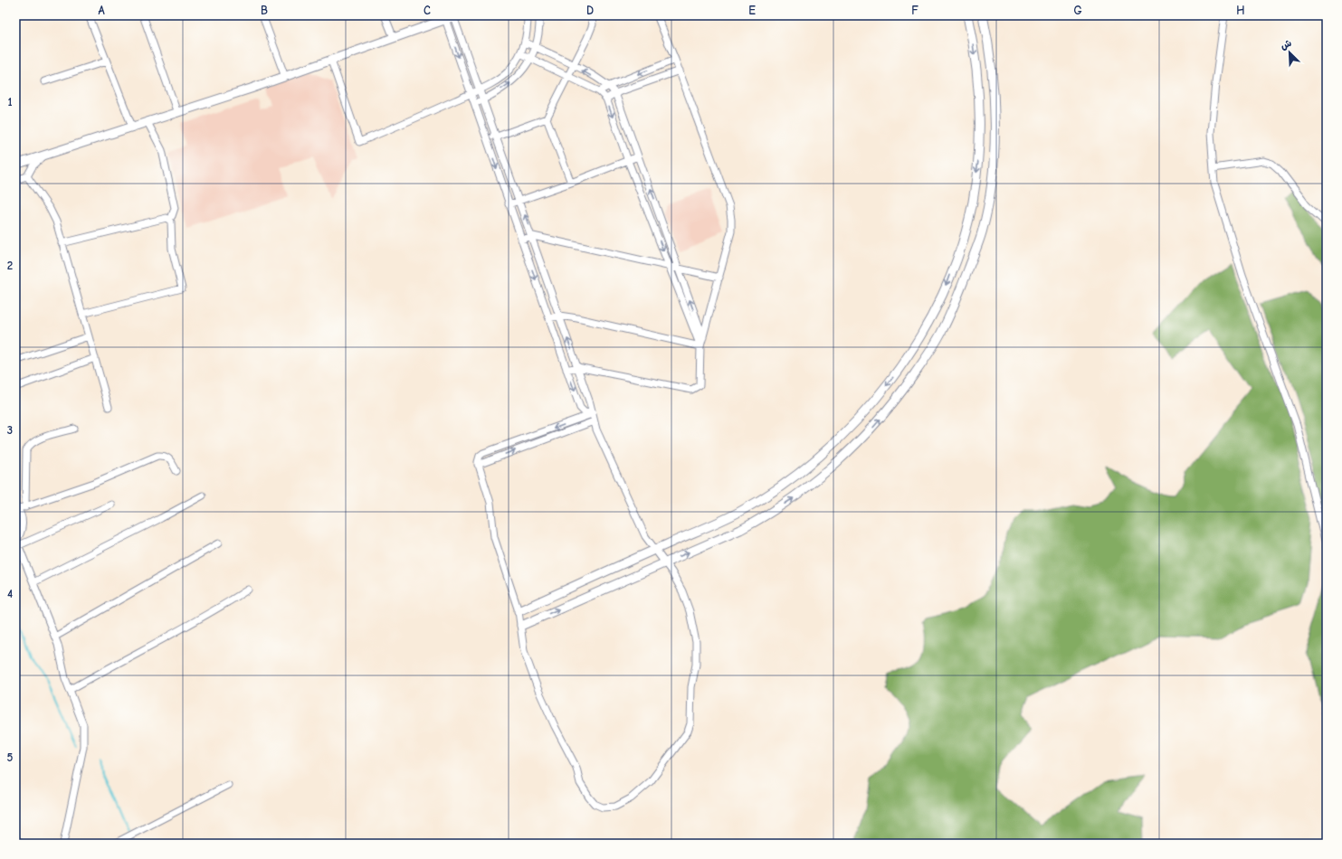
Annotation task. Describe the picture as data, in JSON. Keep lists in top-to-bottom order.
{
  "north": "top left",
  "grid": {
    "columns": [
      "A",
      "B",
      "C",
      "D",
      "E",
      "F",
      "G",
      "H"
    ],
    "rows": [
      "1",
      "2",
      "3",
      "4",
      "5"
    ]
  }
}
